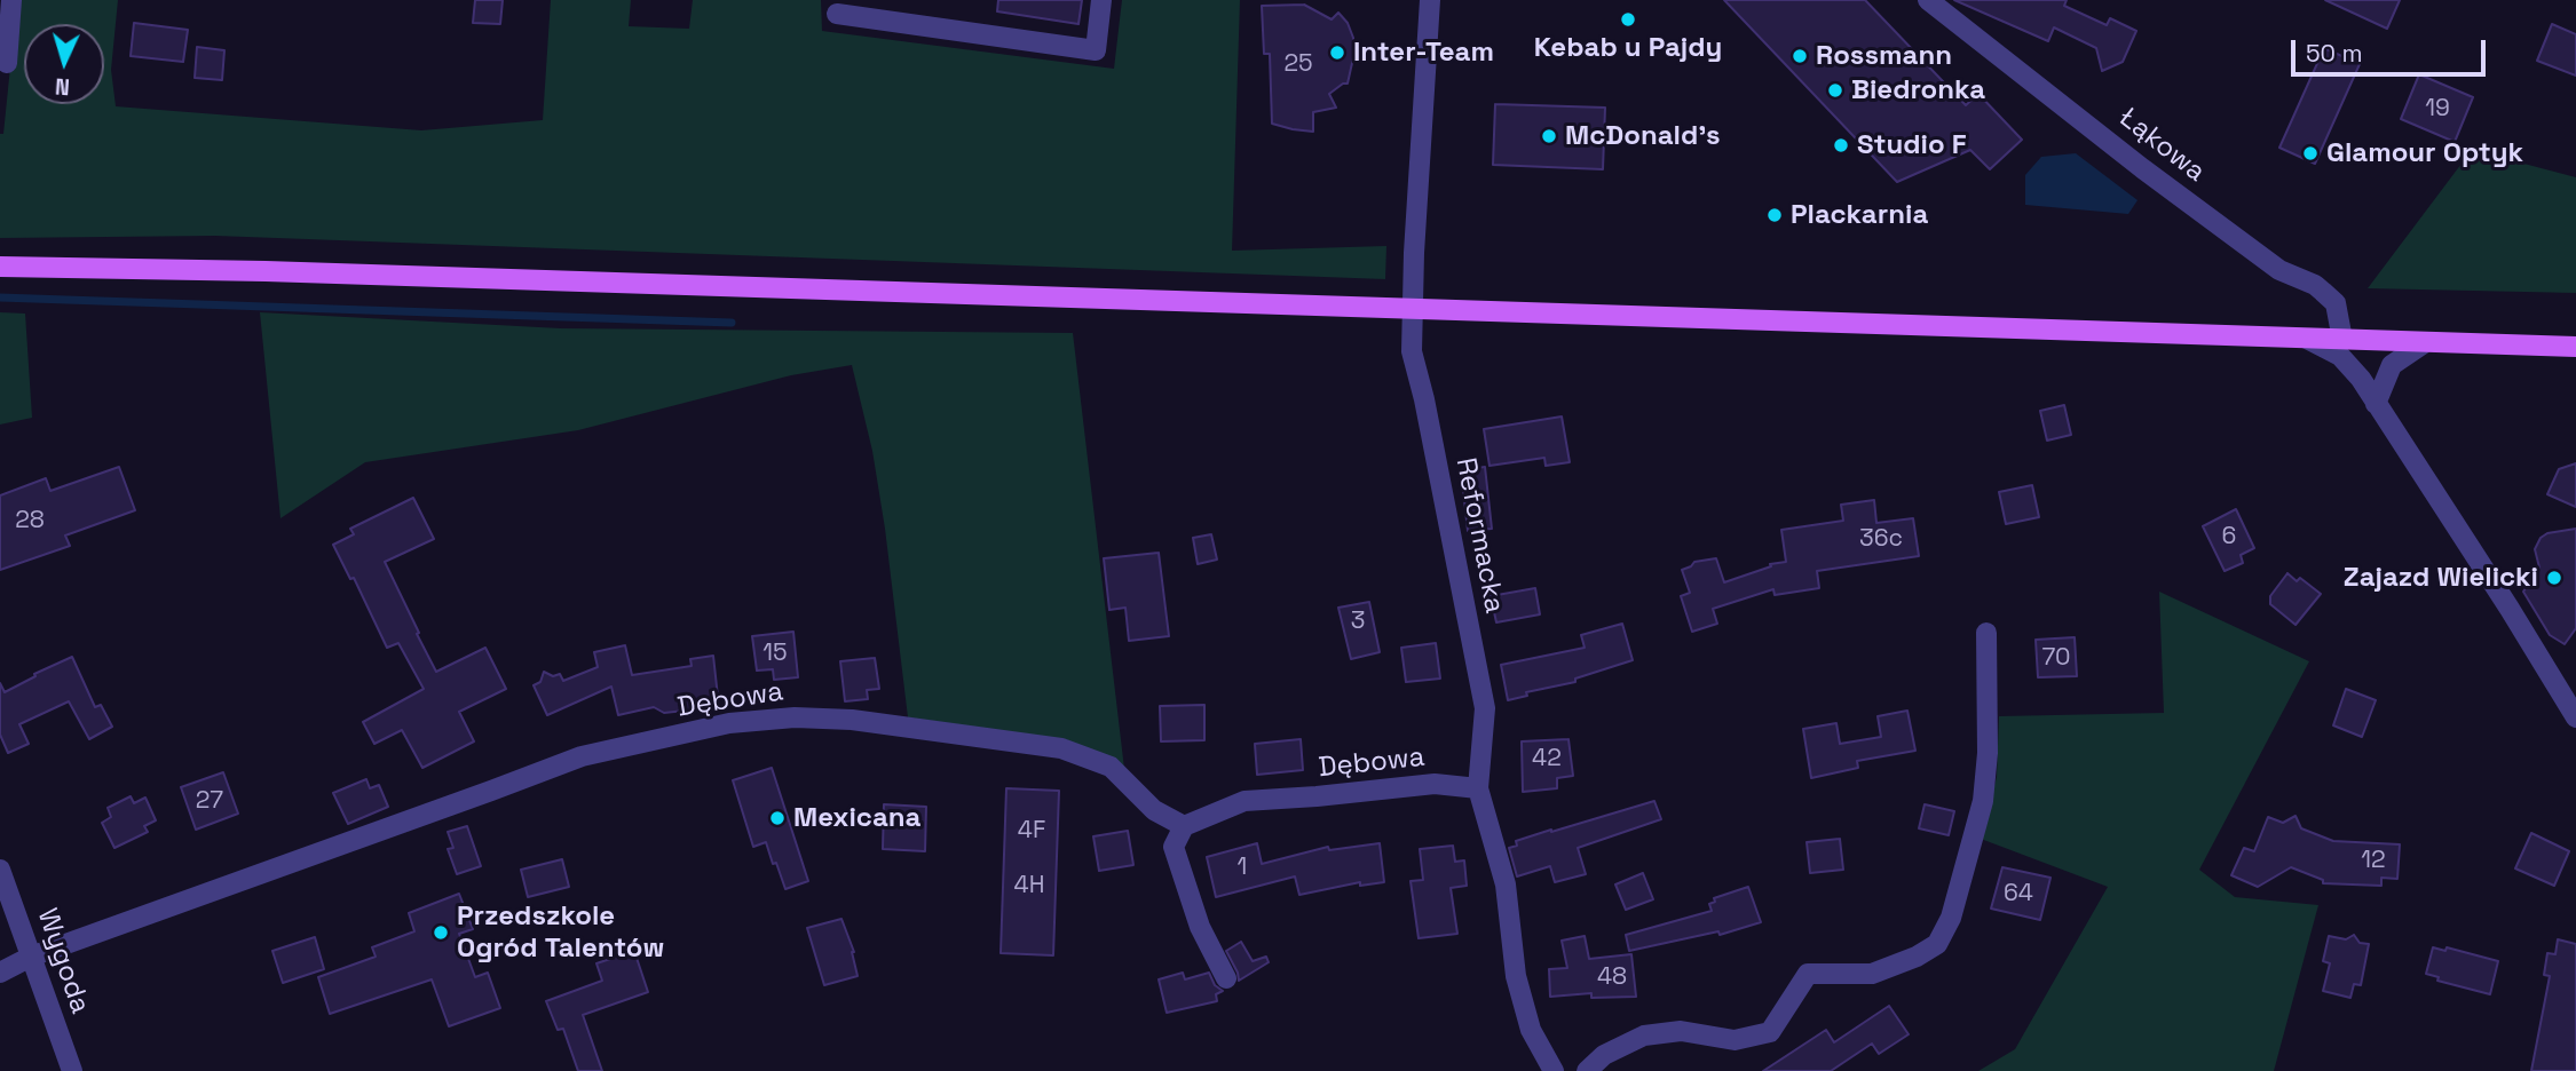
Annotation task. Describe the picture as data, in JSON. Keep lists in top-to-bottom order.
{
  "streets": {
    "street": [
      "Łąkowa",
      "Reformacka",
      "Dębowa",
      "Wygoda"
    ]
  },
  "crossings": [
    ["Reformacka", "Dębowa"],
    ["Dębowa", "Wygoda"]
  ],
  "places": [
    "Kebab u Pajdy",
    "Inter-Team",
    "Rossmann",
    "Biedronka",
    "McDonald's",
    "Studio F",
    "Glamour Optyk",
    "Plackarnia",
    "Zajazd Wielicki",
    "Mexicana",
    "Przedszkole Ogród Talentów"
  ],
  "house_numbers": [
    "25",
    "19",
    "28",
    "6",
    "36c",
    "3",
    "15",
    "70",
    "42",
    "27",
    "4F",
    "12",
    "1",
    "4H",
    "64",
    "48"
  ],
  "scale_bar": "50 m",
  "north": "bottom"
}
